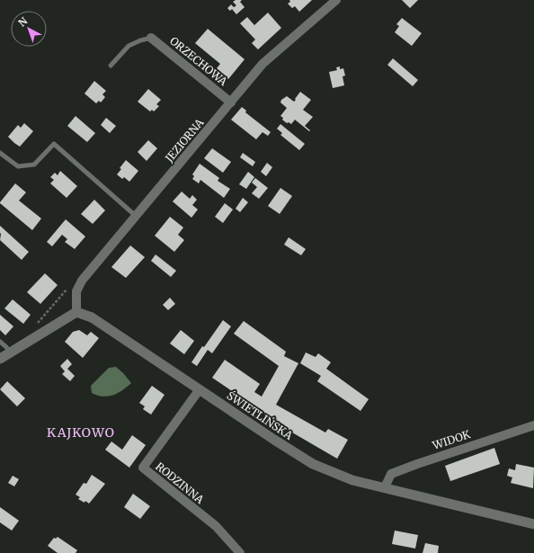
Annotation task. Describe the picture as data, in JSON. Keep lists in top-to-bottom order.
{
  "streets": {
    "street": [
      "ORZECHOWA",
      "JEZIORNA",
      "ŚWIETLIŃSKA",
      "WIDOK",
      "RODZINNA"
    ]
  },
  "crossings": [
    ["ORZECHOWA", "JEZIORNA"],
    ["JEZIORNA", "ŚWIETLIŃSKA"],
    ["ŚWIETLIŃSKA", "WIDOK"],
    ["ŚWIETLIŃSKA", "RODZINNA"]
  ],
  "districts": ["KAJKOWO"],
  "north": "top left"
}
